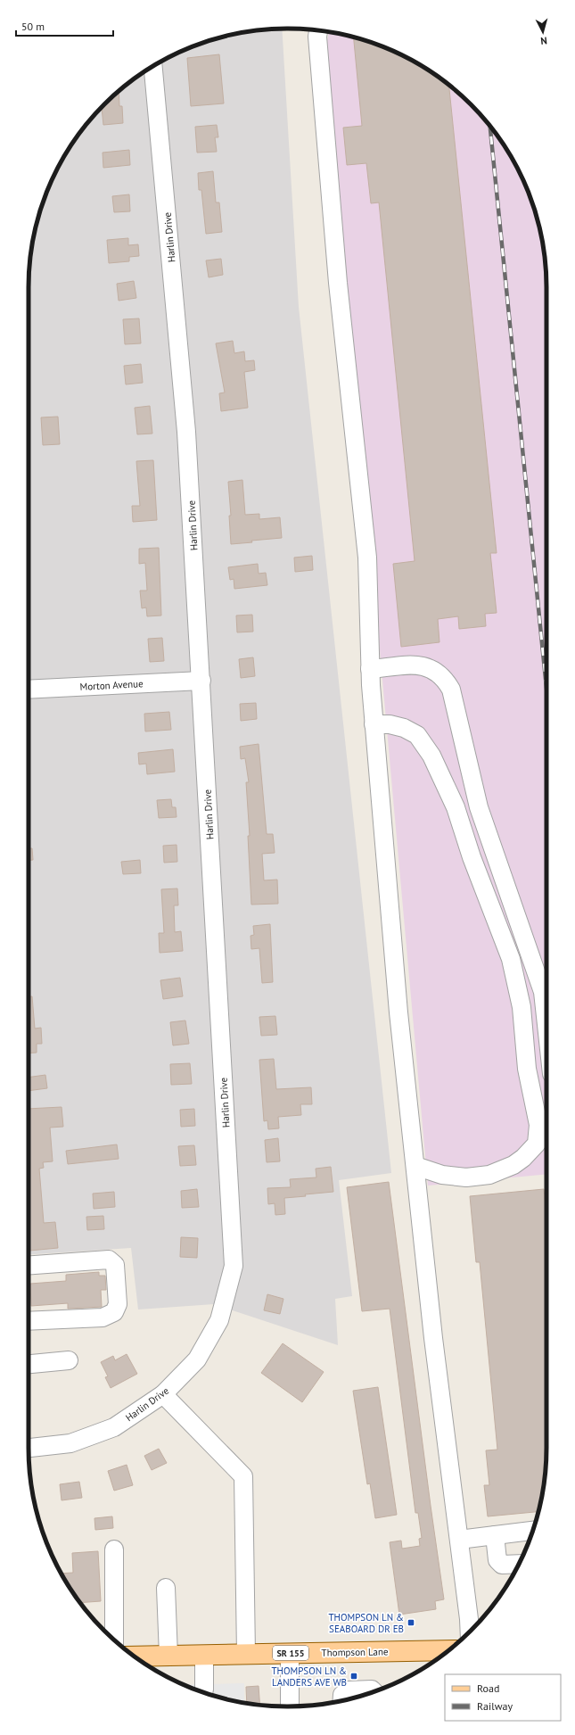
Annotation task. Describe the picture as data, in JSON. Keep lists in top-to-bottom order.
{
  "streets": {
    "main road": ["Thompson Lane", "SR 155"],
    "street": ["Harlin Drive", "Morton Avenue"]
  },
  "crossings": [
    ["Harlin Drive", "Morton Avenue"]
  ],
  "places": {
    "transit": ["THOMPSON LN & SEABOARD DR EB", "THOMPSON LN & LANDERS AVE WB"]
  },
  "legend": ["Road", "Railway"],
  "scale_bar": "50 m",
  "north": "bottom"
}
